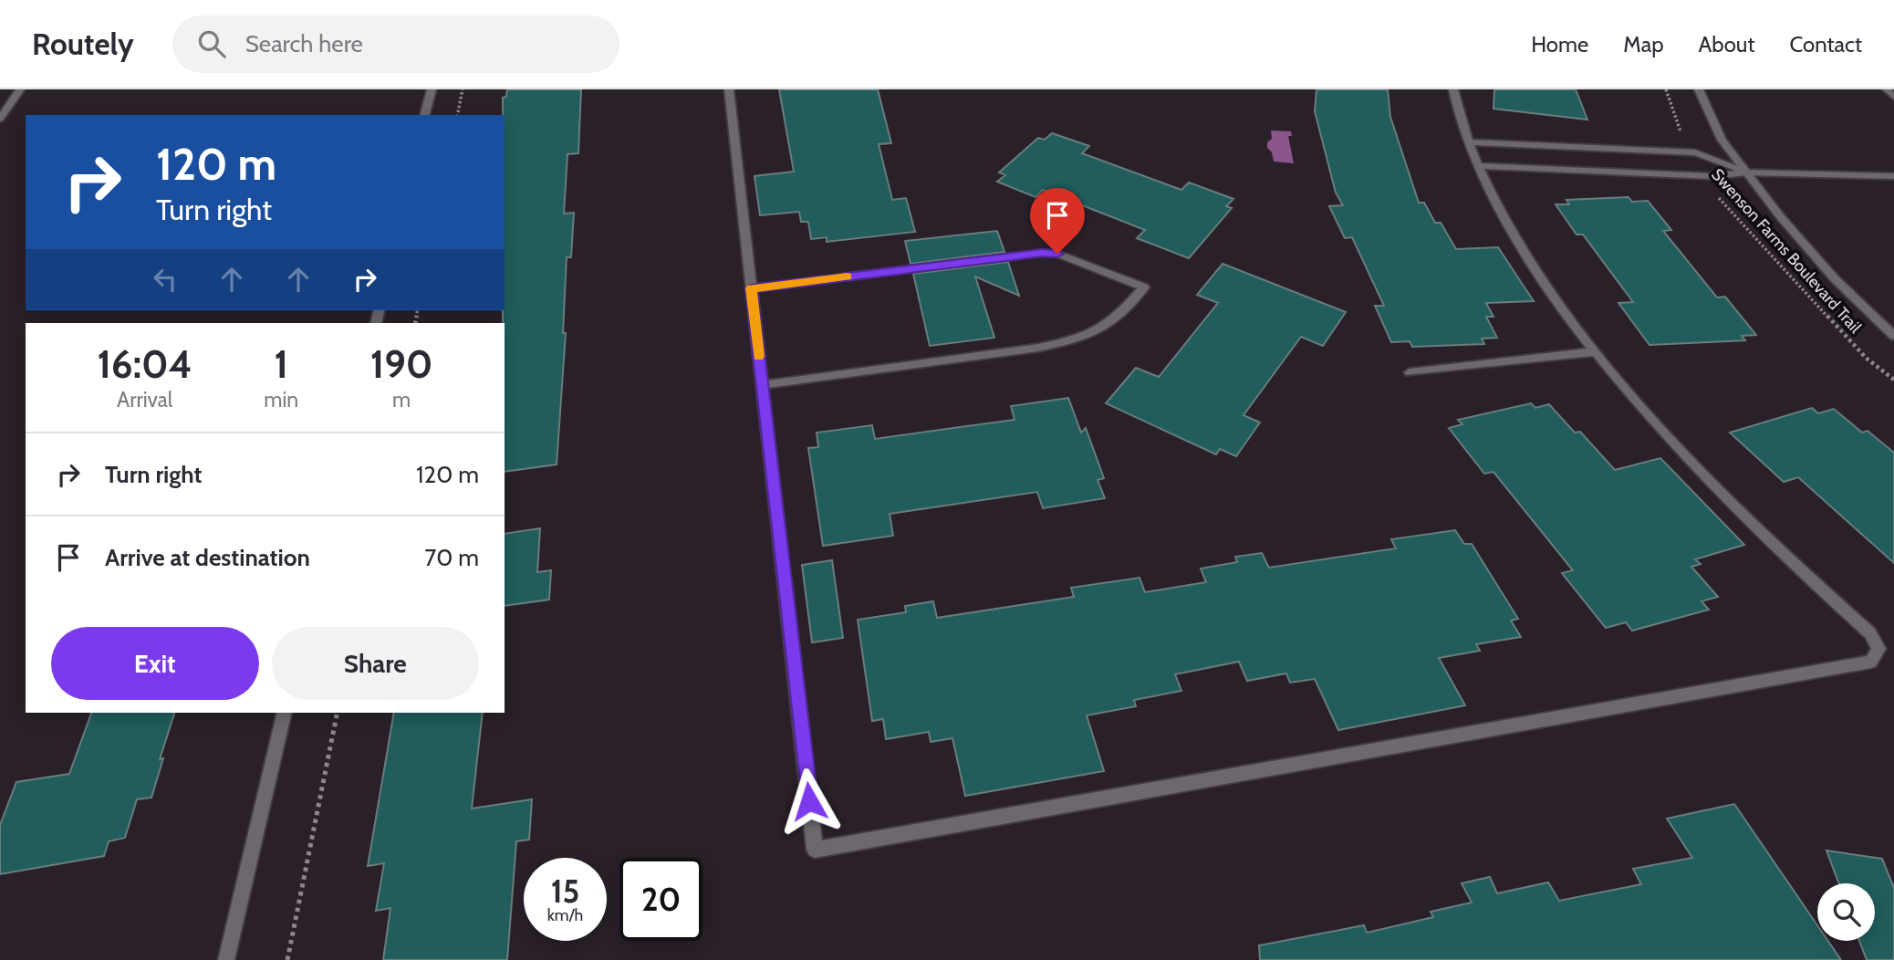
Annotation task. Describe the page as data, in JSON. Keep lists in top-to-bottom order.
{
  "streets": {
    "path": ["Swenson Farms Boulevard Trail"]
  },
  "page": {
    "header": "Routely",
    "search": "Search here",
    "nav": [
      "Home",
      "Map",
      "About",
      "Contact"
    ],
    "turn": ["120 m", "Turn right"],
    "eta": [
      "16:04",
      "Arrival",
      "1",
      "min",
      "190",
      "m"
    ],
    "list": [
      {
        "name": "Turn right",
        "value": "120 m"
      },
      {
        "name": "Arrive at destination",
        "value": "70 m"
      }
    ],
    "buttons": ["Exit", "Share"],
    "speed": "15 km/h",
    "limit": "20"
  }
}
